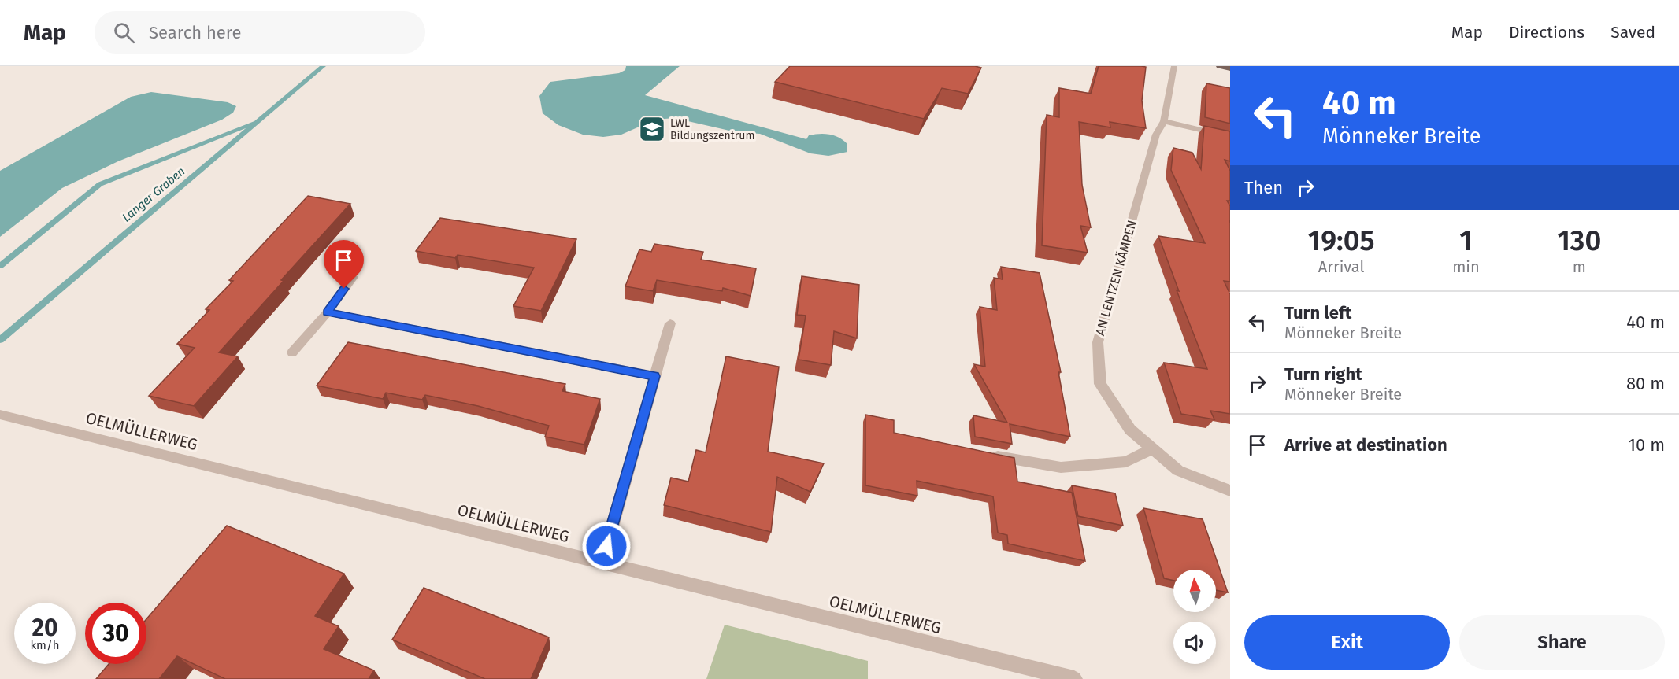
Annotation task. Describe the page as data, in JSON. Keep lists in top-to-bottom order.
{
  "streets": {
    "street": ["AN LENTZEN KÄMPEN", "OELMÜLLERWEG"]
  },
  "water": ["Langer Graben"],
  "places": {
    "school or university": ["LWL Bildungszentrum"]
  },
  "north": "top",
  "page": {
    "header": "Map",
    "search": "Search here",
    "nav": ["Map", "Directions", "Saved"],
    "turn": ["40 m", "Mönneker Breite"],
    "then": "Then",
    "eta": [
      "19:05",
      "Arrival",
      "1",
      "min",
      "130",
      "m"
    ],
    "list": [
      {
        "name": "Turn left",
        "note": "Mönneker Breite",
        "value": "40 m"
      },
      {
        "name": "Turn right",
        "note": "Mönneker Breite",
        "value": "80 m"
      },
      {
        "name": "Arrive at destination",
        "value": "10 m"
      }
    ],
    "speed": "20 km/h",
    "limit": "30",
    "buttons": ["Exit", "Share"]
  }
}
